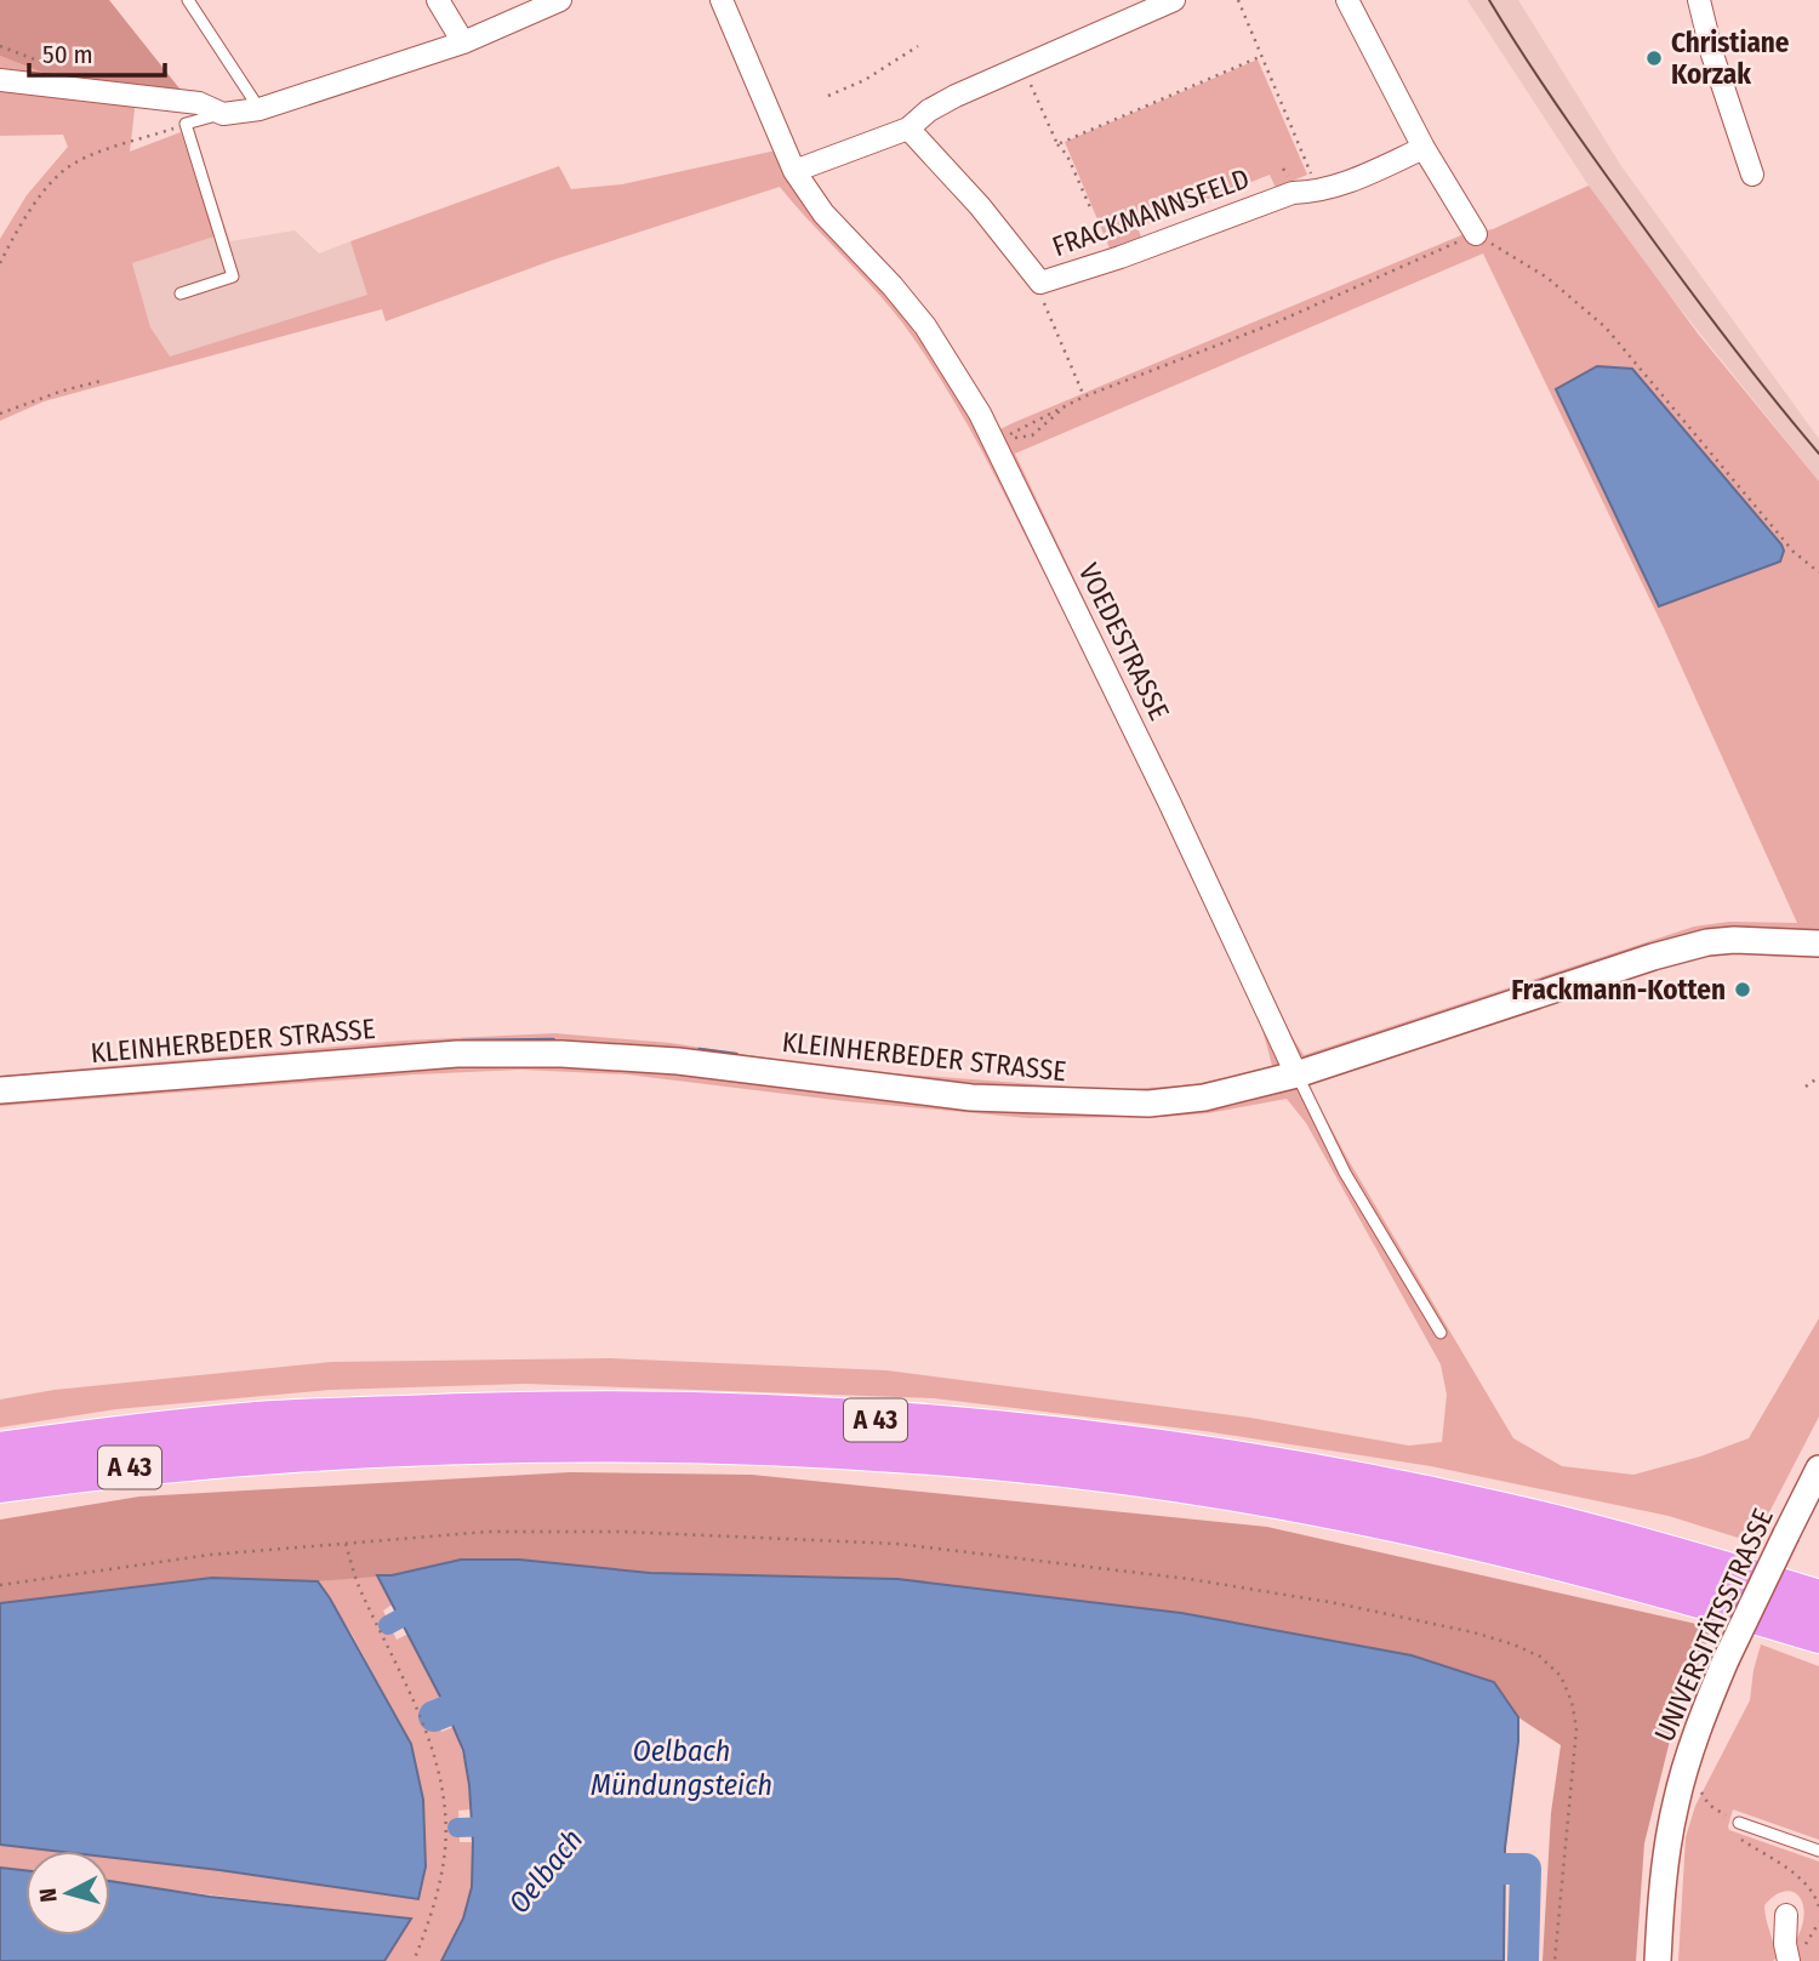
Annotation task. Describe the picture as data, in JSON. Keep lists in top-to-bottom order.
{
  "streets": {
    "highway": ["A 43"],
    "street": [
      "FRACKMANNSFELD",
      "VOEDESTRASSE",
      "KLEINHERBEDER STRASSE",
      "UNIVERSITÄTSSTRASSE"
    ]
  },
  "crossings": [
    ["VOEDESTRASSE", "KLEINHERBEDER STRASSE"]
  ],
  "water": ["Oelbach Mündungsteich", "Oelbach"],
  "places": ["Christiane Korzak", "Frackmann-Kotten"],
  "scale_bar": "50 m",
  "north": "left"
}
